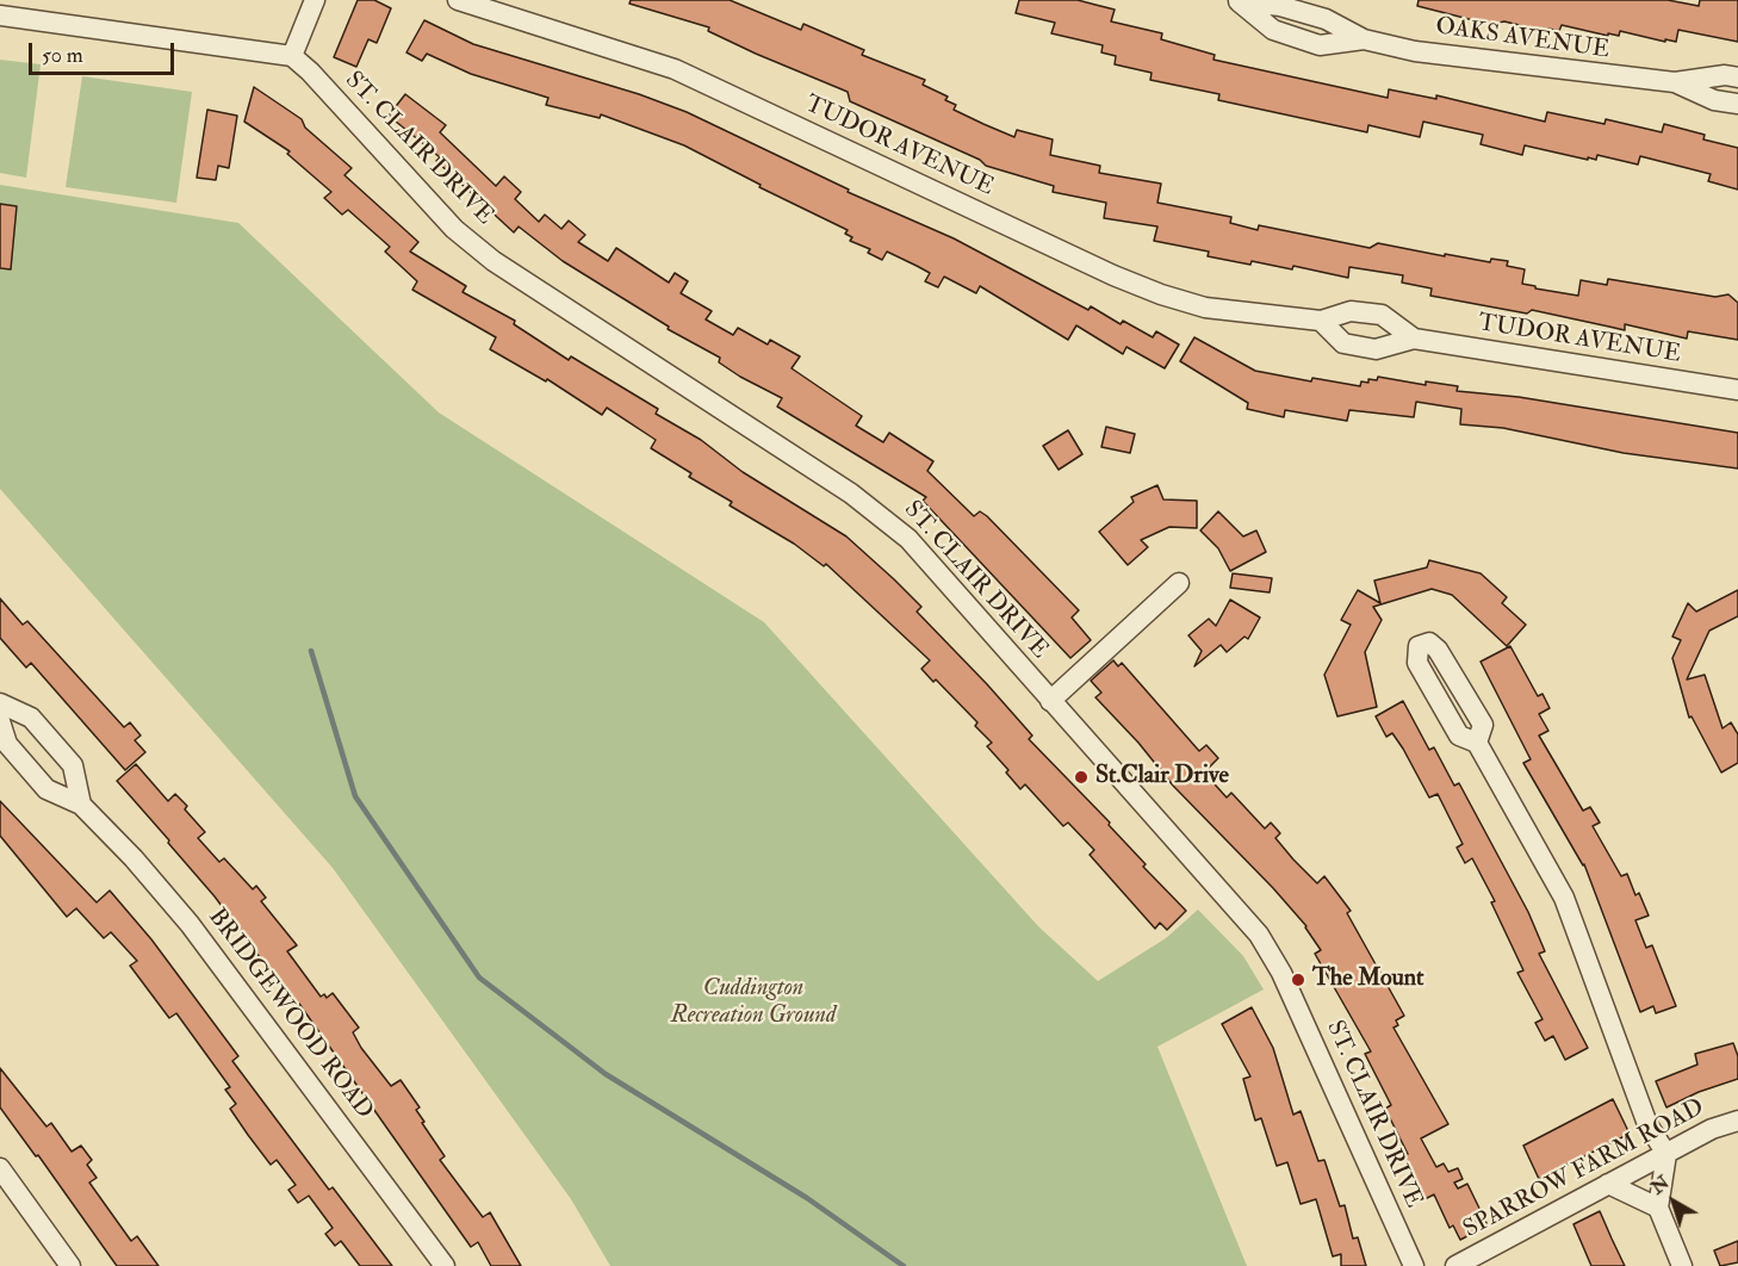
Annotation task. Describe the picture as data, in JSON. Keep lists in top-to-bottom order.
{
  "streets": {
    "street": [
      "OAKS AVENUE",
      "TUDOR AVENUE",
      "ST. CLAIR DRIVE",
      "BRIDGEWOOD ROAD",
      "SPARROW FARM ROAD"
    ]
  },
  "parks": ["Cuddington Recreation Ground"],
  "places": ["St.Clair Drive", "The Mount"],
  "scale_bar": "50 m",
  "north": "top left"
}
